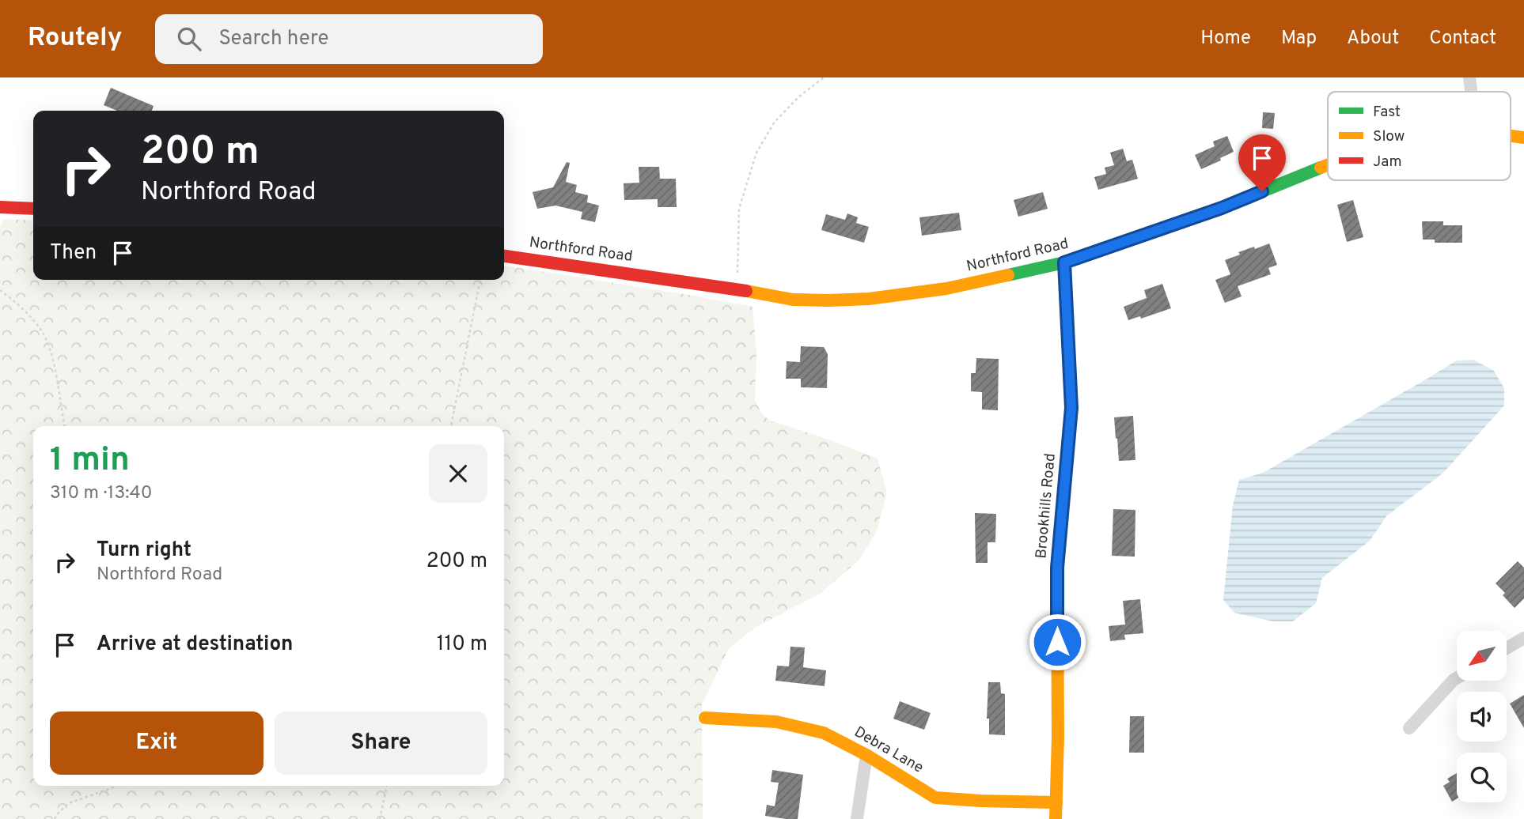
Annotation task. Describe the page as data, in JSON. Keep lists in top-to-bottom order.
{
  "streets": {
    "street": ["Northford Road", "Brookhills Road", "Debra Lane"]
  },
  "crossings": [
    ["Northford Road", "Brookhills Road"],
    ["Brookhills Road", "Debra Lane"]
  ],
  "legend": ["Fast", "Slow", "Jam"],
  "north": "bottom left",
  "page": {
    "header": "Routely",
    "search": "Search here",
    "nav": [
      "Home",
      "Map",
      "About",
      "Contact"
    ],
    "turn": ["200 m", "Northford Road"],
    "then": "Then",
    "heading": ["1 min", "310 m · 13:40"],
    "list": [
      {
        "name": "Turn right",
        "note": "Northford Road",
        "value": "200 m"
      },
      {
        "name": "Arrive at destination",
        "value": "110 m"
      }
    ],
    "buttons": ["Exit", "Share"]
  }
}
